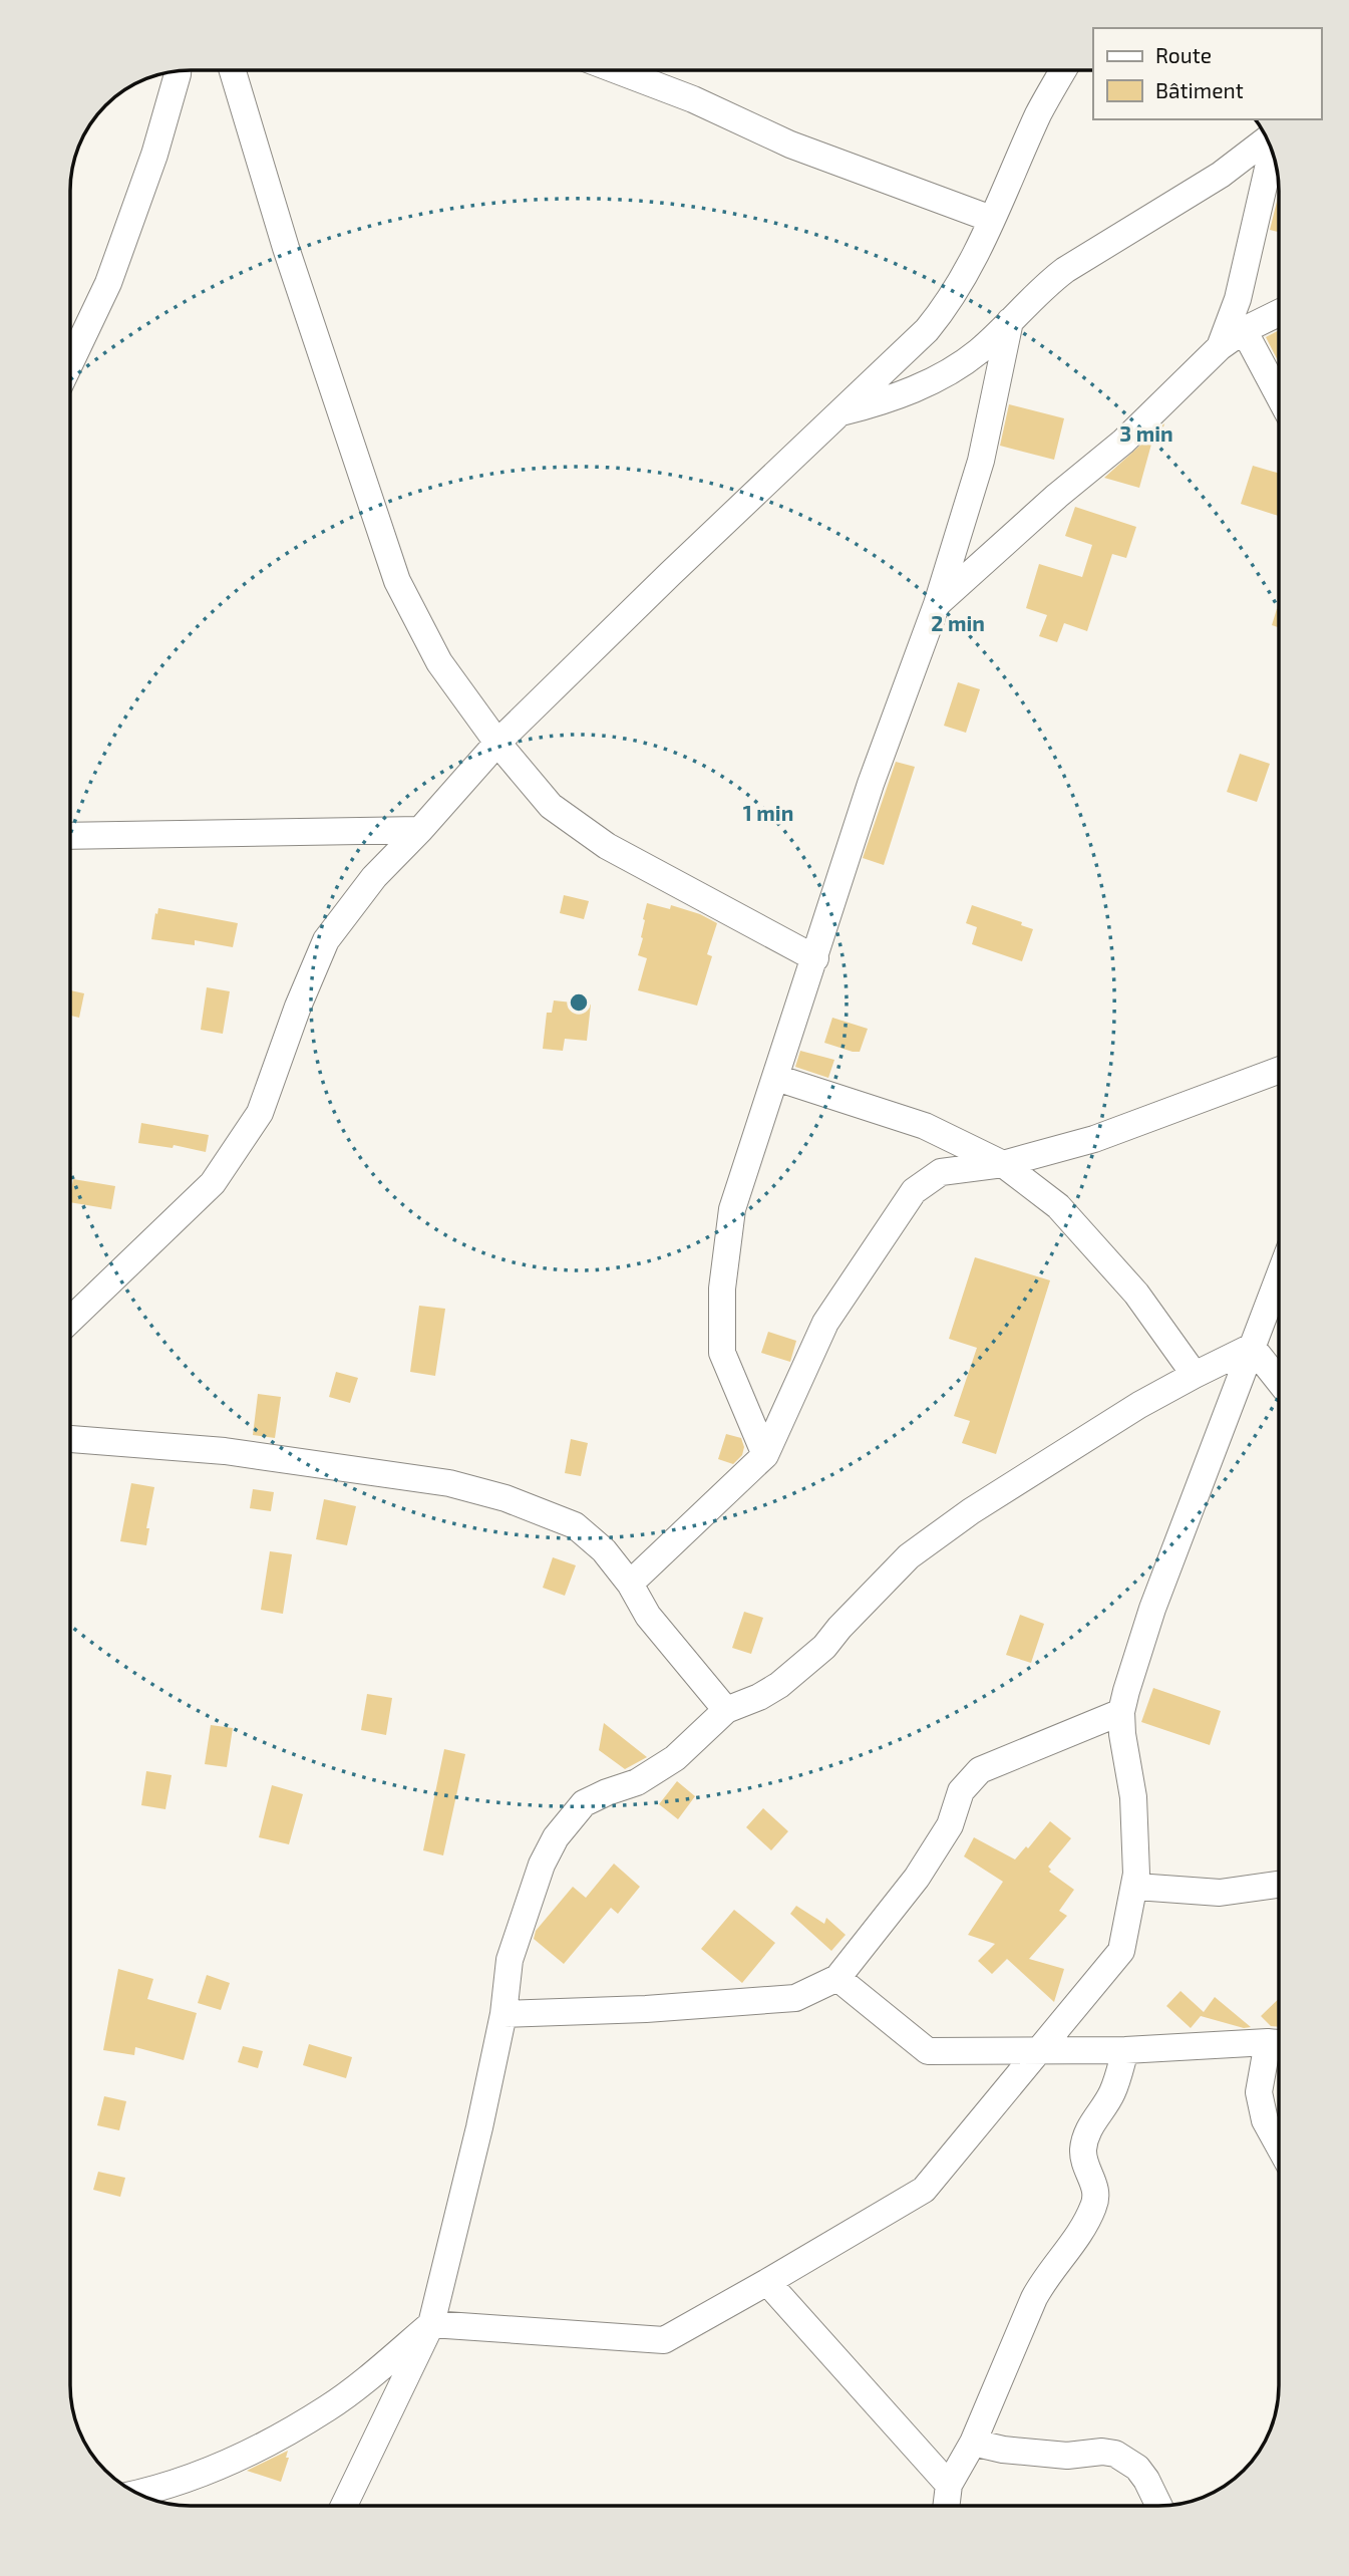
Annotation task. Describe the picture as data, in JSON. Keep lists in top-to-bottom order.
{
  "legend": ["Route", "Bâtiment"],
  "rings": ["3 min", "2 min", "1 min"]
}
